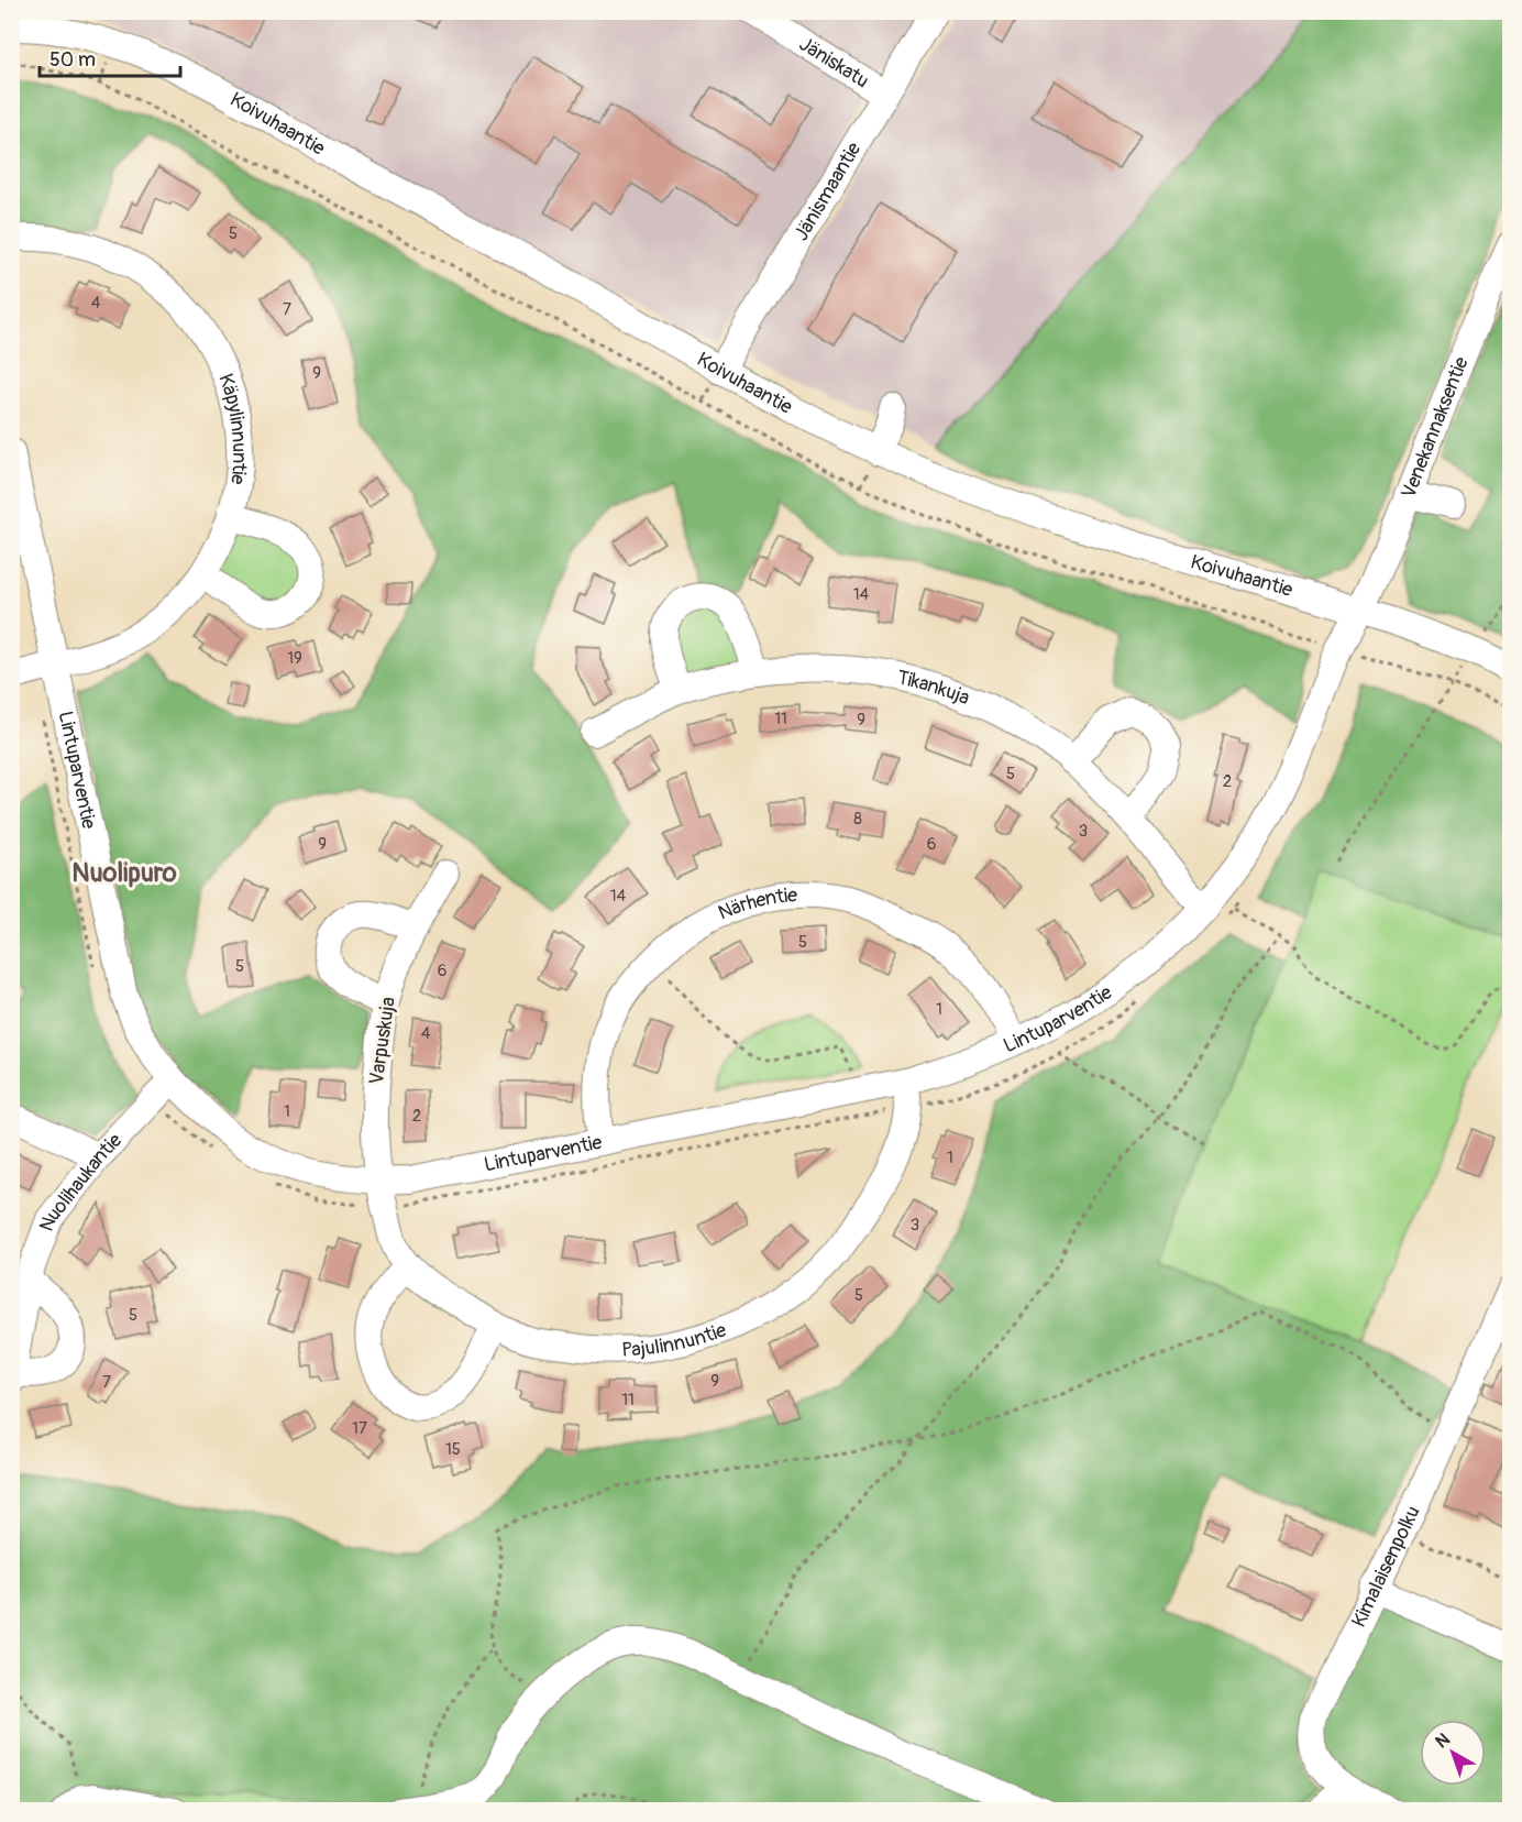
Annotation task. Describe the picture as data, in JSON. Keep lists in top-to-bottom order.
{
  "streets": {
    "street": [
      "Jäniskatu",
      "Koivuhaantie",
      "Jänismaantie",
      "Venekannaksentie",
      "Käpylinnuntie",
      "Tikankuja",
      "Lintuparventie",
      "Närhentie",
      "Varpuskuja",
      "Nuolihaukantie",
      "Pajulinnuntie",
      "Kimalaisenpolku"
    ]
  },
  "crossings": [
    ["Jäniskatu", "Jänismaantie"],
    ["Koivuhaantie", "Jänismaantie"],
    ["Koivuhaantie", "Venekannaksentie"],
    ["Koivuhaantie", "Lintuparventie"],
    ["Venekannaksentie", "Lintuparventie"],
    ["Käpylinnuntie", "Lintuparventie"],
    ["Tikankuja", "Lintuparventie"],
    ["Lintuparventie", "Närhentie"],
    ["Lintuparventie", "Varpuskuja"],
    ["Lintuparventie", "Nuolihaukantie"],
    ["Lintuparventie", "Pajulinnuntie"],
    ["Varpuskuja", "Pajulinnuntie"]
  ],
  "districts": ["Nuolipuro"],
  "house_numbers": [
    "5",
    "4",
    "7",
    "9",
    "14",
    "19",
    "11",
    "9",
    "5",
    "2",
    "8",
    "3",
    "9",
    "6",
    "14",
    "5",
    "5",
    "6",
    "1",
    "4",
    "1",
    "2",
    "1",
    "3",
    "5",
    "5",
    "9",
    "7",
    "11",
    "17",
    "15"
  ],
  "scale_bar": "50 m",
  "north": "top left"
}
